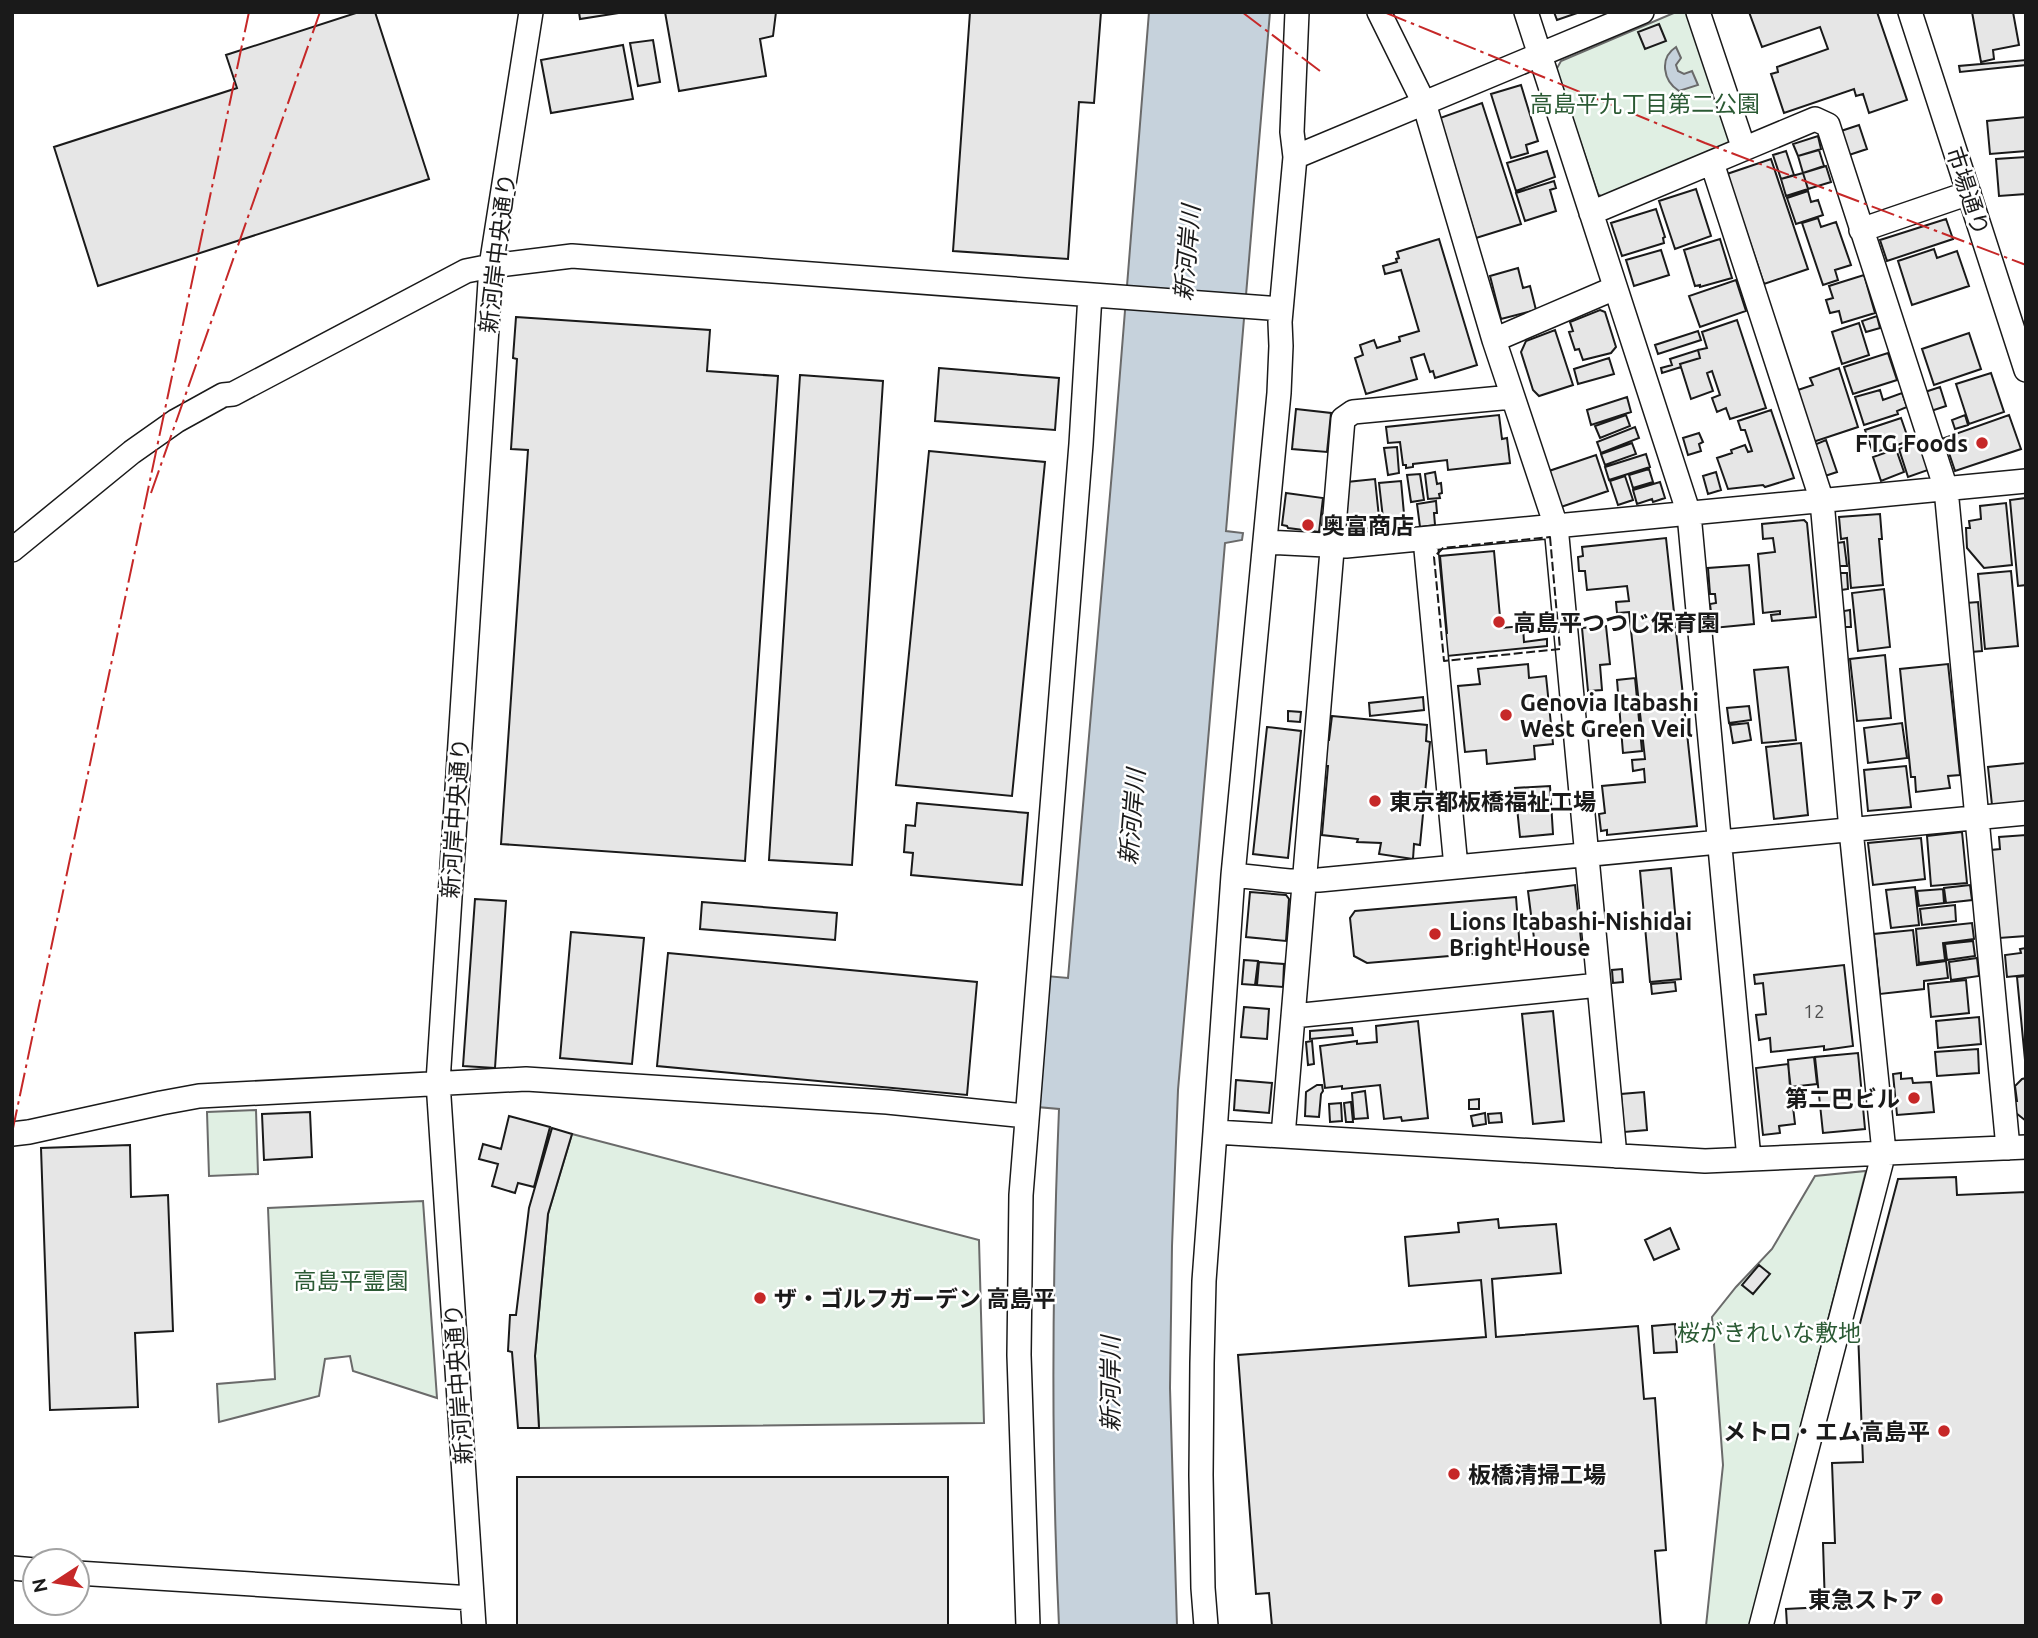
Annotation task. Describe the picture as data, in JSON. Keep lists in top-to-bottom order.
{
  "streets": {
    "street": ["市場通り", "新河岸中央通り"]
  },
  "water": ["新河岸川"],
  "parks": ["高島平九丁目第二公園", "高島平霊園", "桜がきれいな敷地"],
  "places": [
    "FTG Foods",
    "奥富商店",
    "高島平つつじ保育園",
    "Genovia Itabashi West Green Veil",
    "東京都板橋福祉工場",
    "Lions Itabashi-Nishidai Bright House",
    "第二巴ビル",
    "ザ・ゴルフガーデン 高島平",
    "メトロ・エム高島平",
    "板橋清掃工場",
    "東急ストア"
  ],
  "house_numbers": ["12"],
  "north": "left"
}
